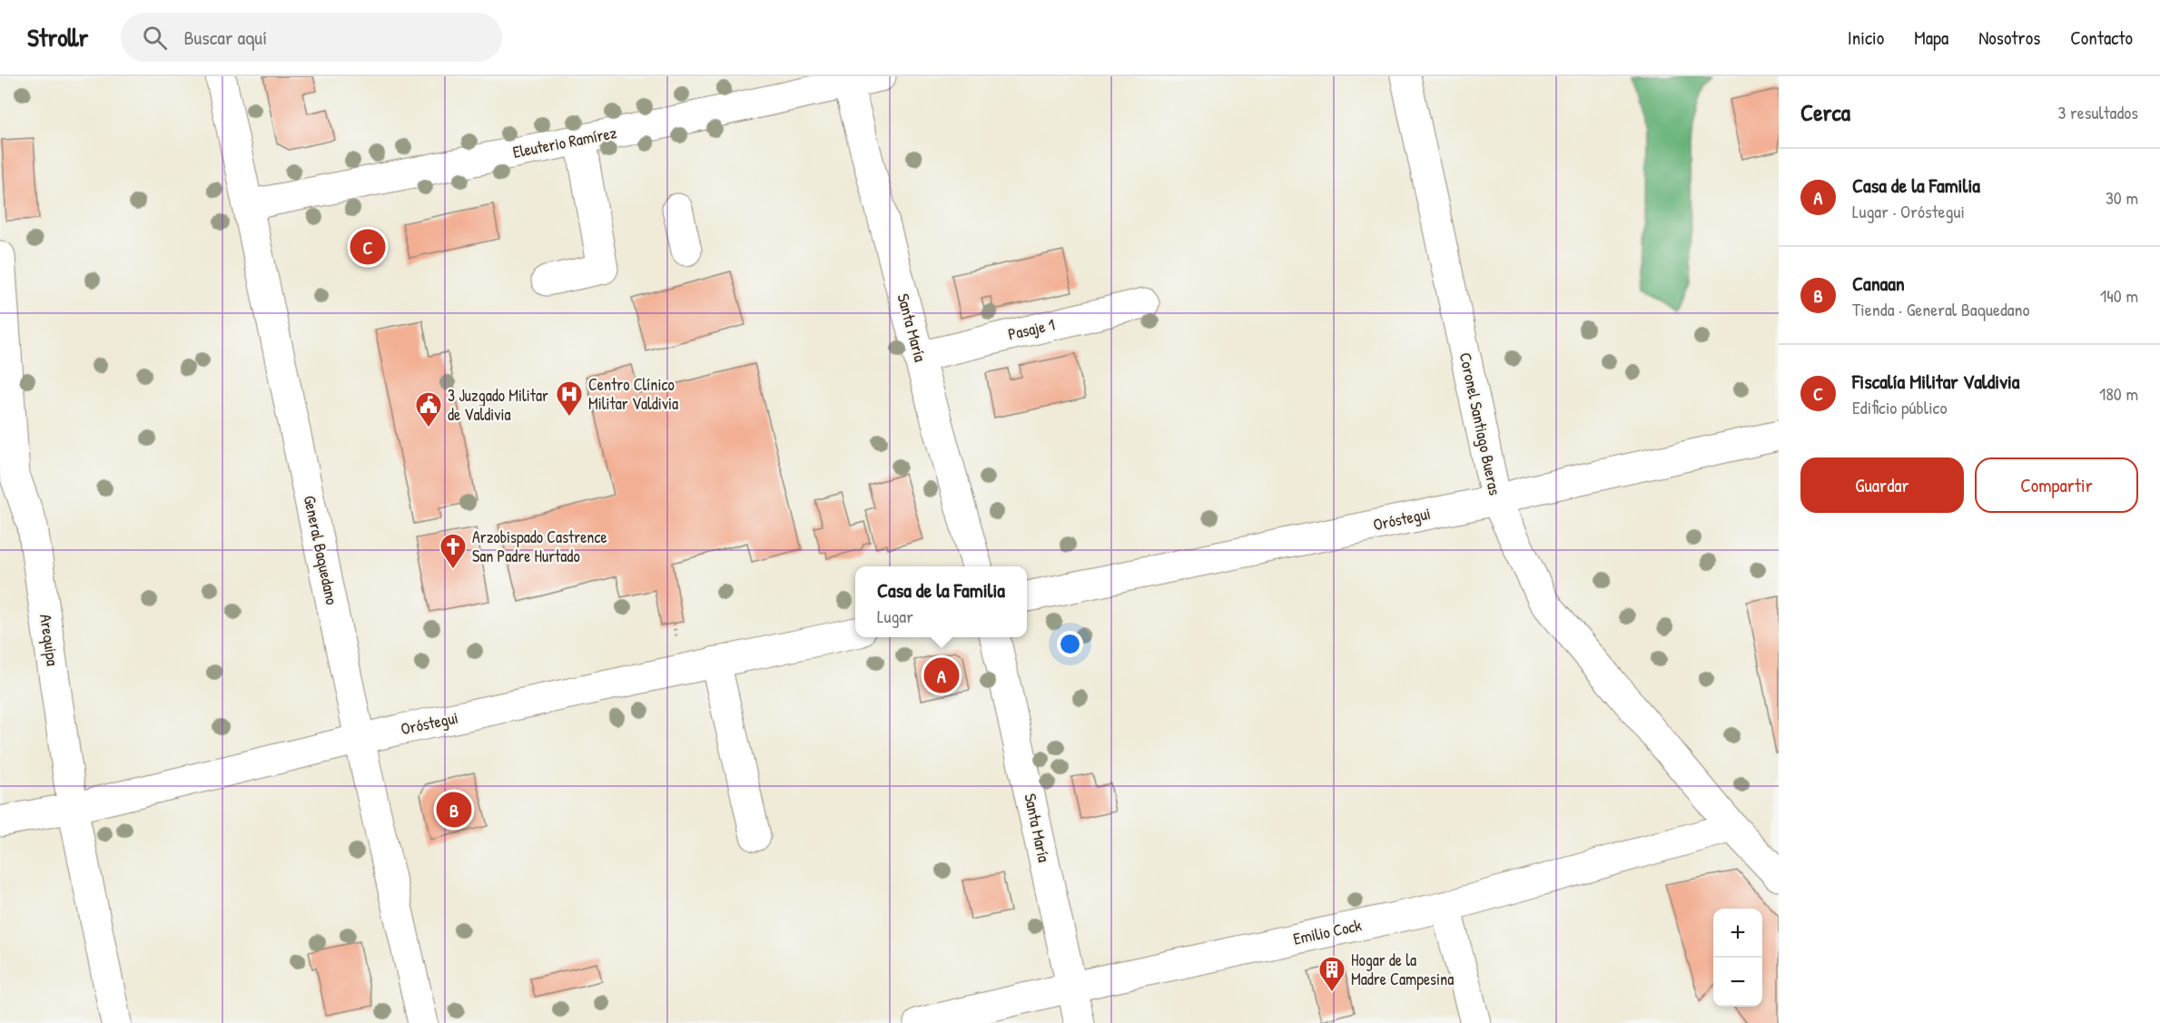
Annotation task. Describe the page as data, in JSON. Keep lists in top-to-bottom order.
{
  "streets": {
    "street": [
      "Eleuterio Ramírez",
      "Santa María",
      "Pasaje 1",
      "Coronel Santiago Bueras",
      "Oróstegui",
      "General Baquedano",
      "Arequipa",
      "Emilio Cock"
    ]
  },
  "crossings": [
    ["Eleuterio Ramírez", "Santa María"],
    ["Eleuterio Ramírez", "General Baquedano"],
    ["Santa María", "Pasaje 1"],
    ["Santa María", "Emilio Cock"],
    ["Coronel Santiago Bueras", "Oróstegui"],
    ["Coronel Santiago Bueras", "Emilio Cock"],
    ["Oróstegui", "General Baquedano"],
    ["Oróstegui", "Arequipa"]
  ],
  "places": {
    "hospital": ["Centro Clínico Militar Valdivia"],
    "public building": ["3 Juzgado Militar de Valdivia"],
    "church": ["Arzobispado Castrence San Padre Hurtado"],
    "building": ["Hogar de la Madre Campesina"]
  },
  "page": {
    "header": "Strollr",
    "search": "Buscar aquí",
    "nav": [
      "Inicio",
      "Mapa",
      "Nosotros",
      "Contacto"
    ],
    "heading": ["Cerca", "3 resultados"],
    "list": [
      {
        "mark": "A",
        "name": "Casa de la Familia",
        "note": "Lugar · Oróstegui",
        "value": "30 m"
      },
      {
        "mark": "B",
        "name": "Canaan",
        "note": "Tienda · General Baquedano",
        "value": "140 m"
      },
      {
        "mark": "C",
        "name": "Fiscalía Militar Valdivia",
        "note": "Edificio público",
        "value": "180 m"
      }
    ],
    "pins": ["C", "A", "B"],
    "buttons": ["Guardar", "Compartir"],
    "popup": ["Casa de la Familia", "Lugar"],
    "map_buttons": ["+", "−"]
  }
}
